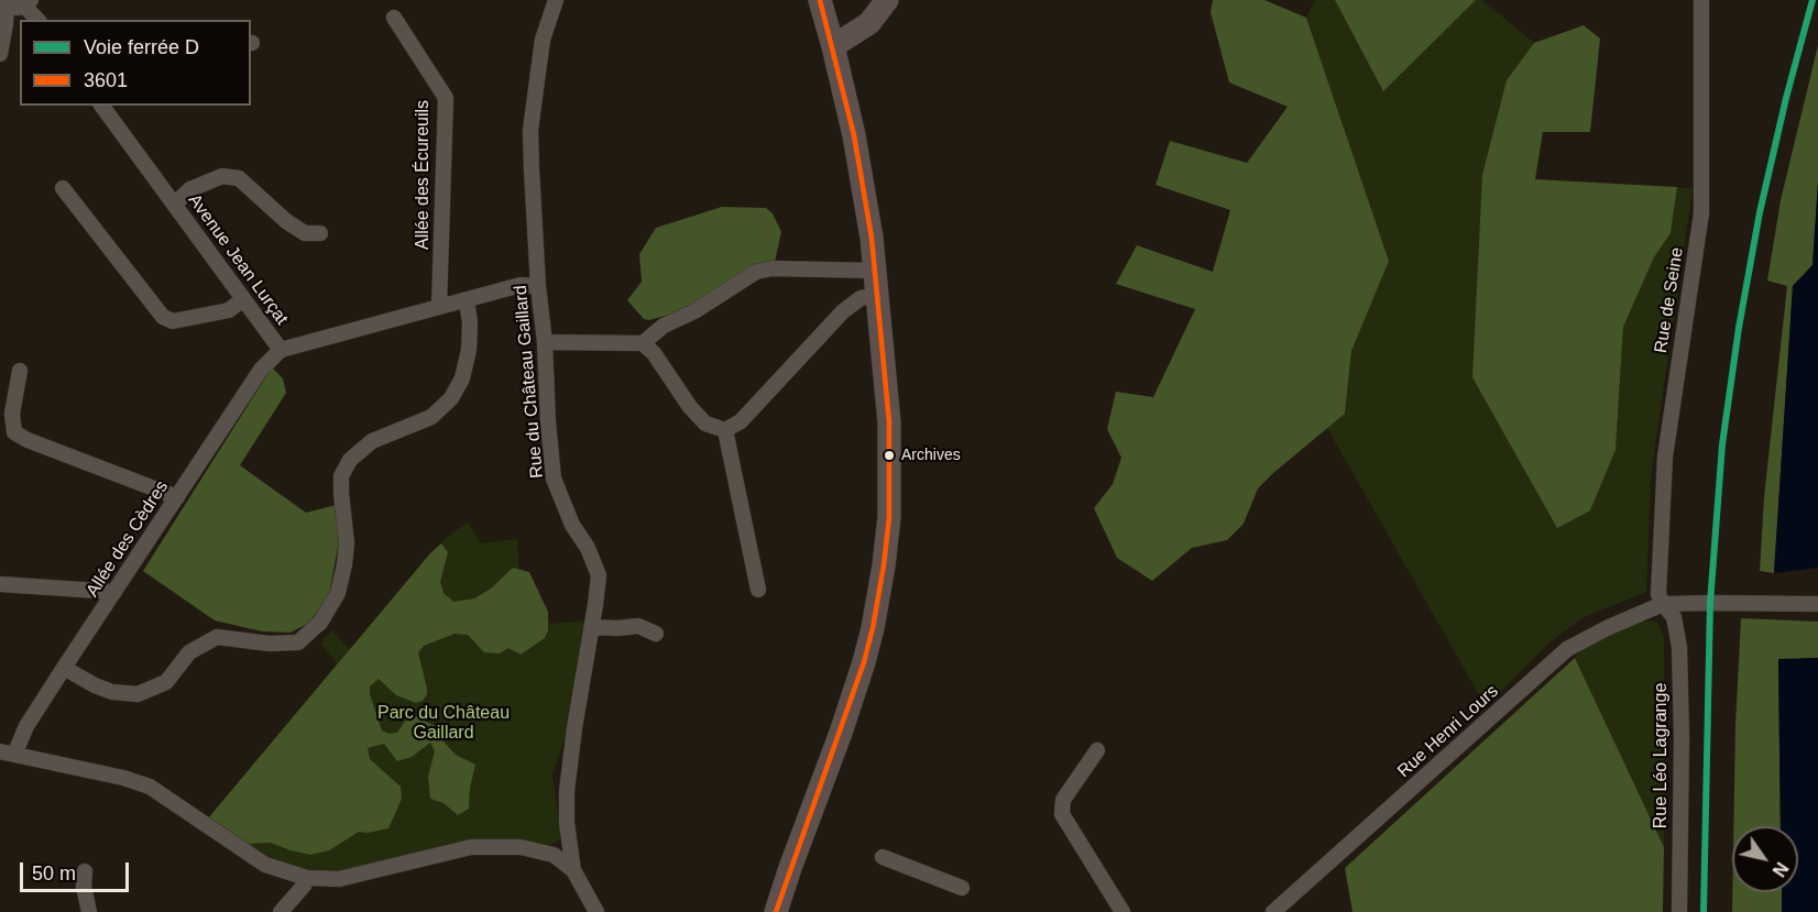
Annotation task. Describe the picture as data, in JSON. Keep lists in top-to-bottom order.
{
  "streets": {
    "street": [
      "Allée des Écureuils",
      "Avenue Jean Lurçat",
      "Rue de Seine",
      "Rue du Château Gaillard",
      "Allée des Cèdres",
      "Rue Henri Lours",
      "Rue Léo Lagrange"
    ]
  },
  "crossings": [
    ["Allée des Écureuils", "Avenue Jean Lurçat"],
    ["Avenue Jean Lurçat", "Rue du Château Gaillard"],
    ["Avenue Jean Lurçat", "Allée des Cèdres"],
    ["Rue de Seine", "Rue Henri Lours"],
    ["Rue de Seine", "Rue Léo Lagrange"],
    ["Rue Henri Lours", "Rue Léo Lagrange"]
  ],
  "parks": ["Parc du Château Gaillard"],
  "places": ["Archives"],
  "lines": ["rail line D", "transit line 3601"],
  "legend": ["Voie ferrée D", "3601"],
  "scale_bar": "50 m",
  "north": "bottom right"
}
